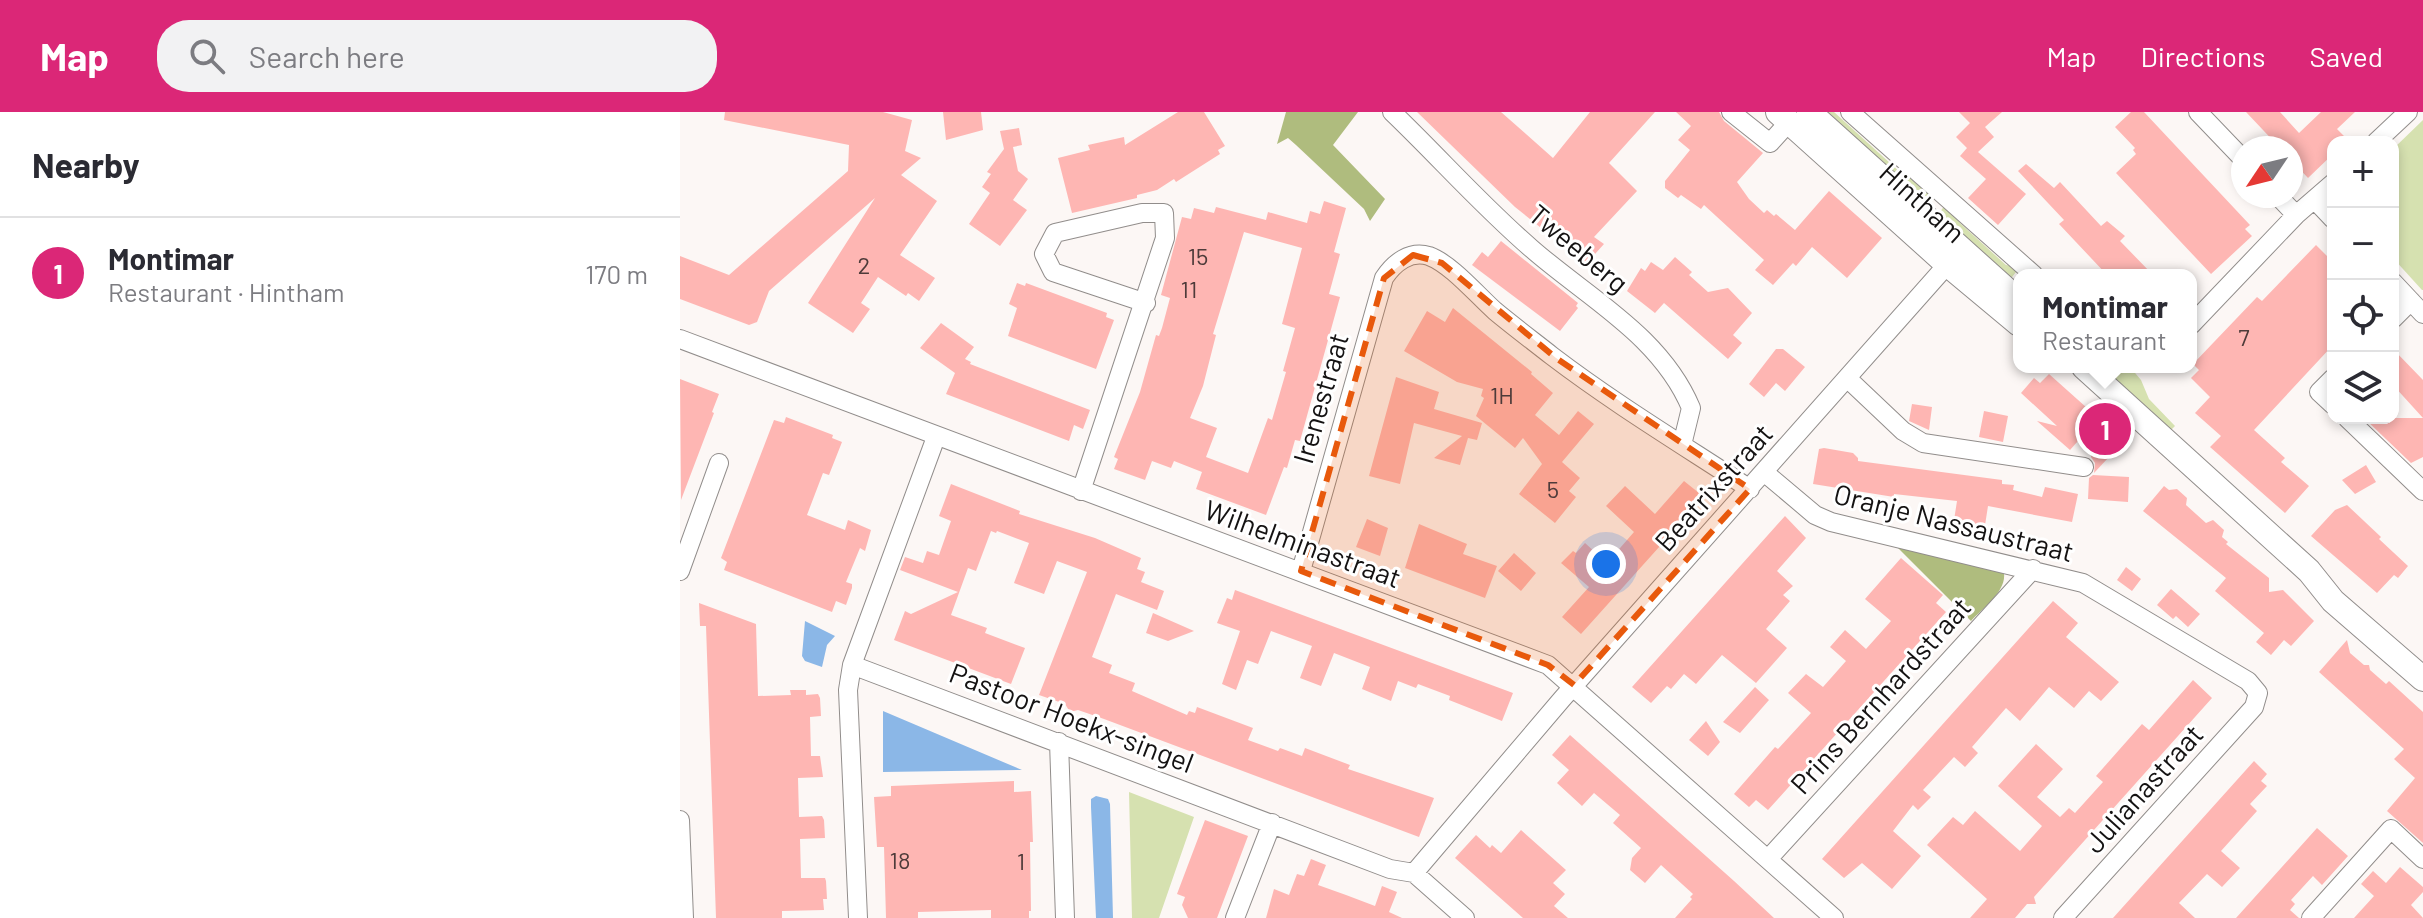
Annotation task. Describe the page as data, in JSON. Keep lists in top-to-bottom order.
{
  "streets": {
    "street": [
      "Hintham",
      "Tweeberg",
      "Irenestraat",
      "Beatrixstraat",
      "Oranje Nassaustraat",
      "Wilhelminastraat",
      "Prins Bernhardstraat",
      "Pastoor Hoekx-singel",
      "Julianastraat"
    ]
  },
  "crossings": [
    ["Hintham", "Beatrixstraat"],
    ["Tweeberg", "Irenestraat"],
    ["Irenestraat", "Wilhelminastraat"],
    ["Beatrixstraat", "Oranje Nassaustraat"],
    ["Beatrixstraat", "Wilhelminastraat"],
    ["Beatrixstraat", "Pastoor Hoekx-singel"],
    ["Oranje Nassaustraat", "Prins Bernhardstraat"],
    ["Oranje Nassaustraat", "Julianastraat"],
    ["Wilhelminastraat", "Prins Bernhardstraat"]
  ],
  "house_numbers": [
    "15",
    "2",
    "11",
    "7",
    "1H",
    "5",
    "18",
    "1"
  ],
  "north": "bottom left",
  "page": {
    "header": "Map",
    "search": "Search here",
    "nav": ["Map", "Directions", "Saved"],
    "heading": "Nearby",
    "map_buttons": ["+", "−"],
    "list": [
      {
        "mark": "1",
        "name": "Montimar",
        "note": "Restaurant · Hintham",
        "value": "170 m"
      }
    ],
    "popup": ["Montimar", "Restaurant"],
    "pins": "1"
  }
}
